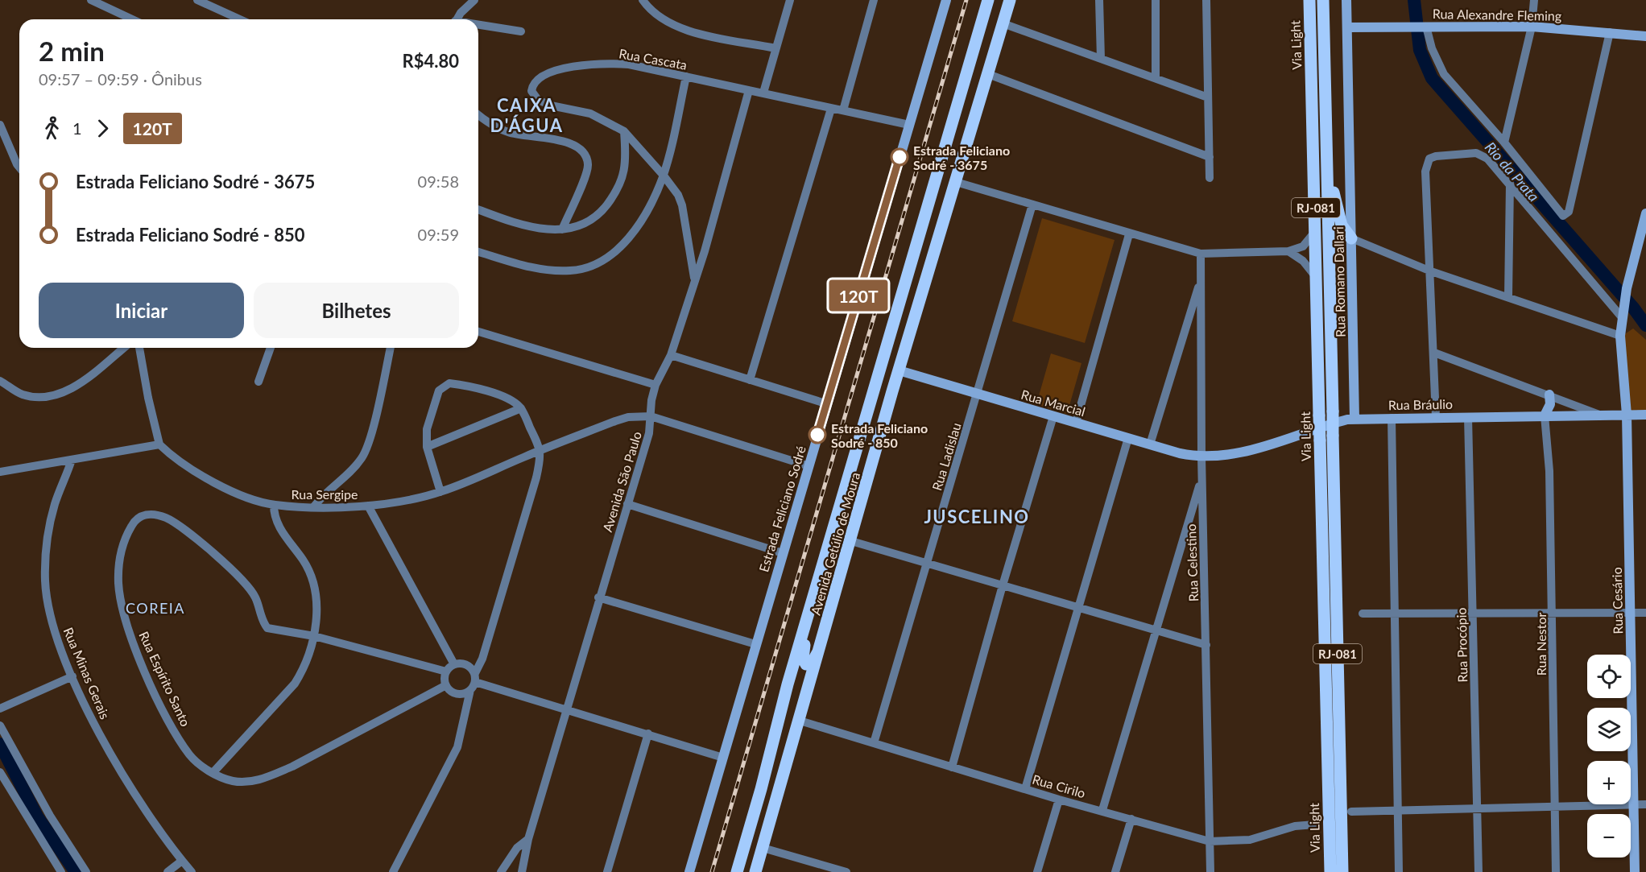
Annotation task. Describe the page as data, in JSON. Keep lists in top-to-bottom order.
{
  "streets": {
    "main road": ["Via Light", "RJ-081", "Avenida Getúlio de Moura"],
    "street": [
      "Rua Alexandre Fleming",
      "Rua Cascata",
      "Rua Romano Dallari",
      "Rua Marcial",
      "Rua Bráulio",
      "Rua Ladislau",
      "Avenida São Paulo",
      "Rua Sergipe",
      "Estrada Feliciano Sodré",
      "Rua Celestino",
      "Rua Cesário",
      "Rua Nestor",
      "Rua Procópio",
      "Rua Minas Gerais",
      "Rua Espírito Santo",
      "Rua Cirilo"
    ]
  },
  "crossings": [
    ["Rua Alexandre Fleming", "Rua Romano Dallari"],
    ["Rua Cascata", "Avenida São Paulo"],
    ["Rua Cascata", "Estrada Feliciano Sodré"],
    ["Rua Romano Dallari", "Rua Bráulio"],
    ["Rua Marcial", "Rua Bráulio"],
    ["Rua Marcial", "Rua Ladislau"],
    ["Rua Marcial", "Avenida Getúlio de Moura"],
    ["Rua Marcial", "Rua Celestino"],
    ["Rua Bráulio", "Rua Celestino"],
    ["Rua Bráulio", "Rua Cesário"],
    ["Rua Bráulio", "Rua Nestor"],
    ["Rua Bráulio", "Rua Procópio"],
    ["Rua Ladislau", "Rua Cirilo"],
    ["Avenida São Paulo", "Rua Sergipe"],
    ["Avenida Getúlio de Moura", "Rua Cirilo"],
    ["Rua Celestino", "Rua Cirilo"]
  ],
  "districts": ["CAIXA D'ÁGUA", "JUSCELINO", "COREIA"],
  "water": ["Rio da Prata"],
  "places": ["Estrada Feliciano Sodré - 3675", "Estrada Feliciano Sodré - 850"],
  "lines": ["bus line 120T"],
  "page": {
    "on_map": "120T",
    "heading": ["2 min", "09:57 – 09:59 · Ônibus", "R$4.80"],
    "legs": ["1", "120T"],
    "list": [
      {
        "name": "Estrada Feliciano Sodré - 3675",
        "value": "09:58"
      },
      {
        "name": "Estrada Feliciano Sodré - 850",
        "value": "09:59"
      }
    ],
    "buttons": ["Iniciar", "Bilhetes"],
    "map_buttons": ["+", "−"]
  }
}
